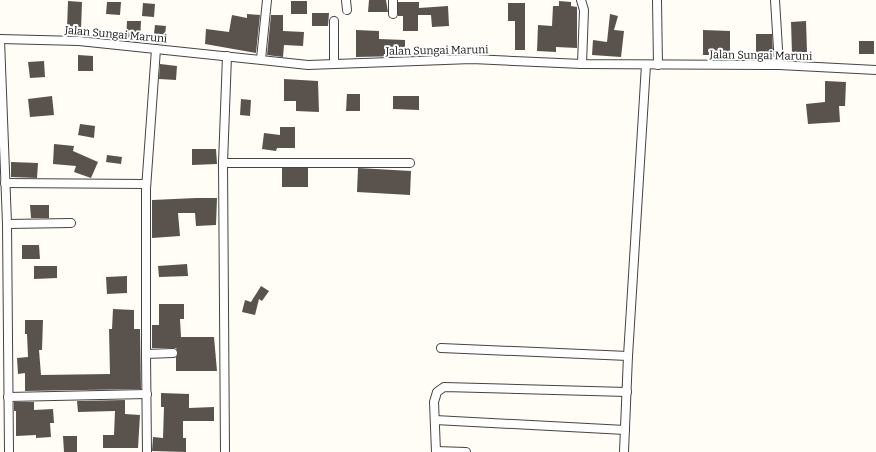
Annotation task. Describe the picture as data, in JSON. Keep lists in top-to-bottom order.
{
  "streets": {
    "street": ["Jalan Sungai Maruni"]
  }
}
